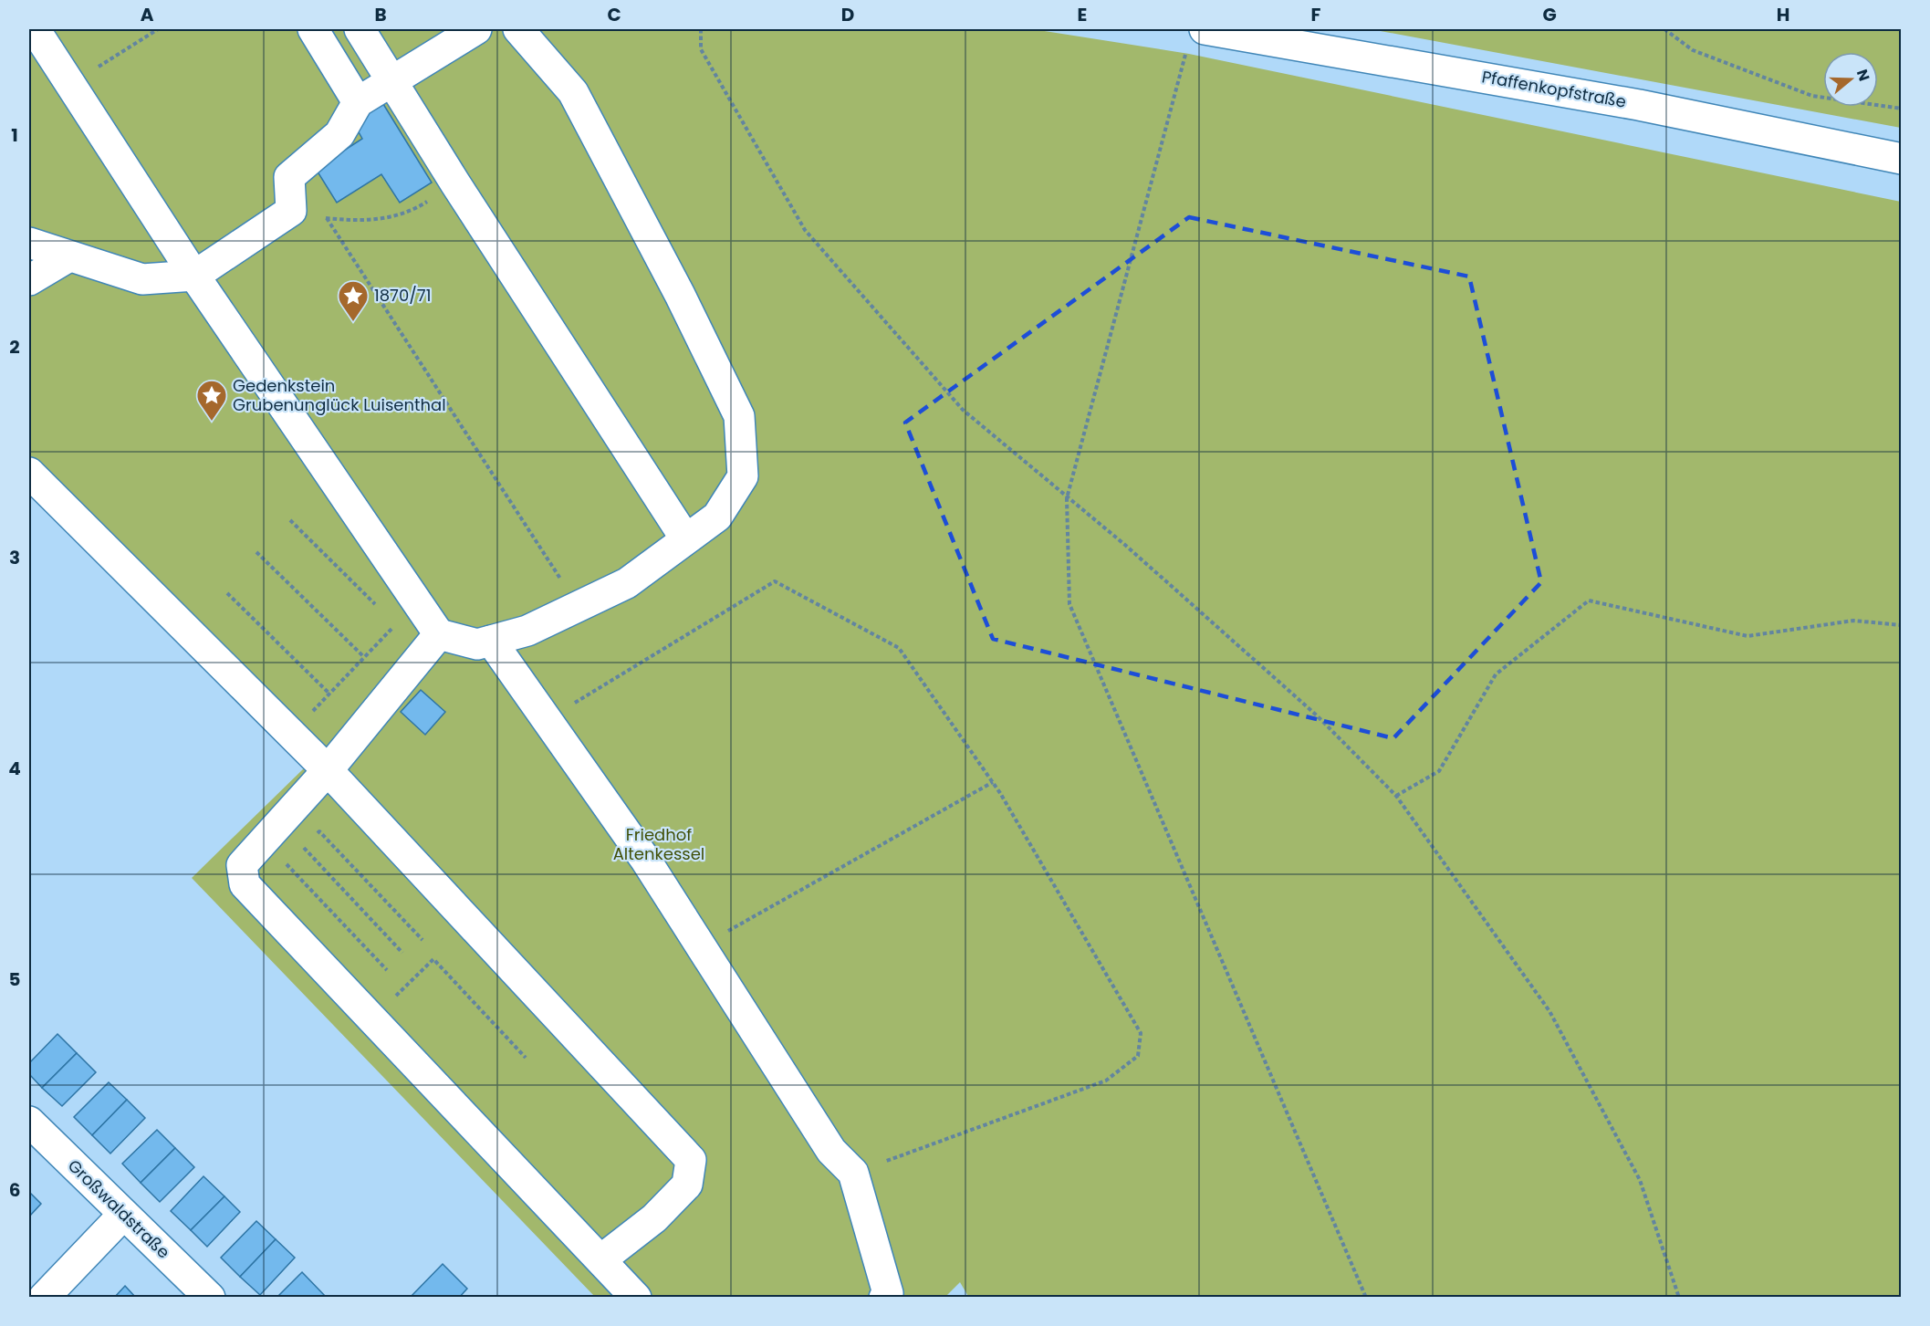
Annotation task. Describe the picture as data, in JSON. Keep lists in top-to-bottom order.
{
  "streets": {
    "street": ["Pfaffenkopfstraße", "Großwaldstraße"]
  },
  "parks": ["Friedhof Altenkessel"],
  "places": {
    "place": ["1870/71", "Gedenkstein Grubenunglück Luisenthal"]
  },
  "north": "right",
  "grid": {
    "columns": [
      "A",
      "B",
      "C",
      "D",
      "E",
      "F",
      "G",
      "H"
    ],
    "rows": [
      "1",
      "2",
      "3",
      "4",
      "5",
      "6"
    ]
  }
}
